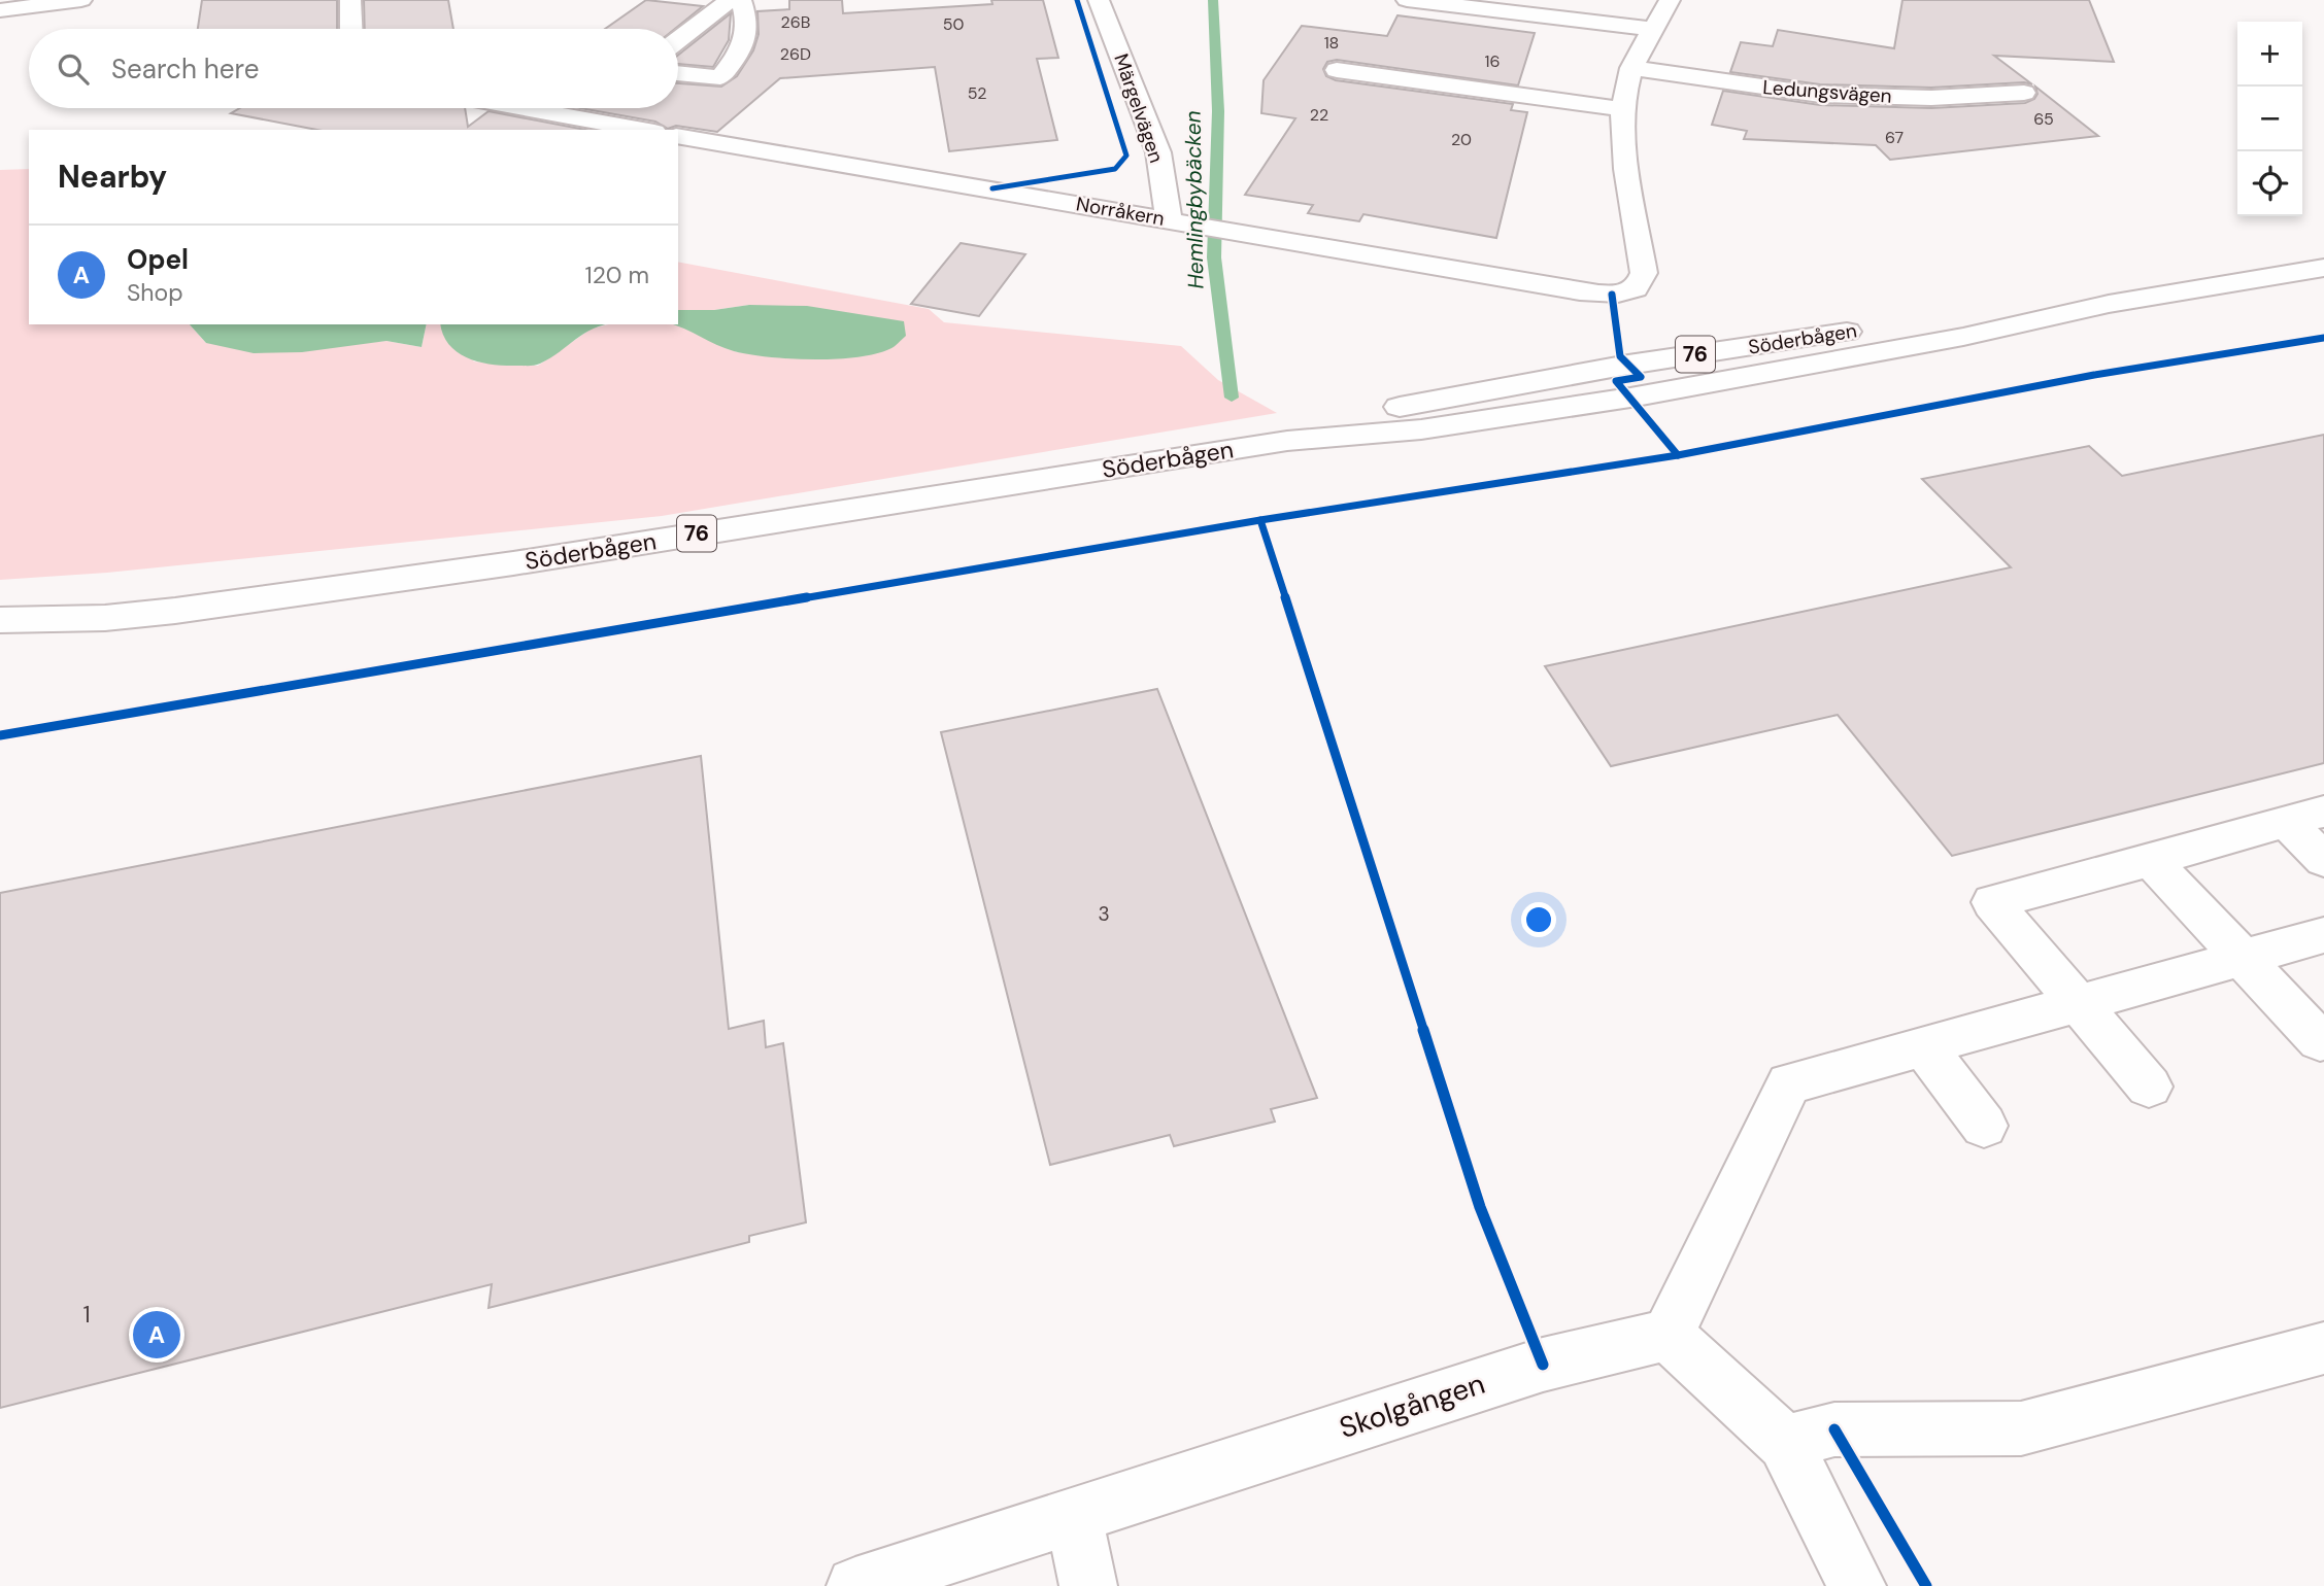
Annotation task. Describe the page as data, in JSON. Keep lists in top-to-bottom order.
{
  "streets": {
    "street": [
      "Ledungsvägen",
      "Märgelvägen",
      "Norråkern",
      "Söderbågen",
      "76",
      "Skolgången"
    ]
  },
  "crossings": [
    ["Märgelvägen", "Norråkern"]
  ],
  "water": ["Hemlingbybäcken"],
  "house_numbers": [
    "26B",
    "50",
    "18",
    "26D",
    "16",
    "52",
    "22",
    "65",
    "67",
    "20",
    "3",
    "1"
  ],
  "page": {
    "map_buttons": ["+", "−"],
    "search": "Search here",
    "heading": "Nearby",
    "list": [
      {
        "mark": "A",
        "name": "Opel",
        "note": "Shop",
        "value": "120 m"
      }
    ],
    "pins": "A"
  }
}
